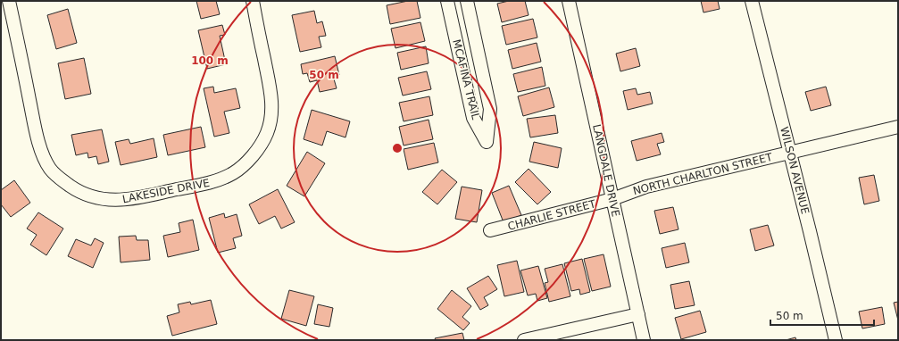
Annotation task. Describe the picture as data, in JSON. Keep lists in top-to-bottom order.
{
  "streets": {
    "street": [
      "MCAFINA TRAIL",
      "LANGDALE DRIVE",
      "WILSON AVENUE",
      "NORTH CHARLTON STREET",
      "LAKESIDE DRIVE",
      "CHARLIE STREET"
    ]
  },
  "crossings": [
    ["LANGDALE DRIVE", "NORTH CHARLTON STREET"],
    ["LANGDALE DRIVE", "CHARLIE STREET"],
    ["WILSON AVENUE", "NORTH CHARLTON STREET"],
    ["NORTH CHARLTON STREET", "CHARLIE STREET"]
  ],
  "scale_bar": "50 m",
  "rings": ["100 m", "50 m"]
}
